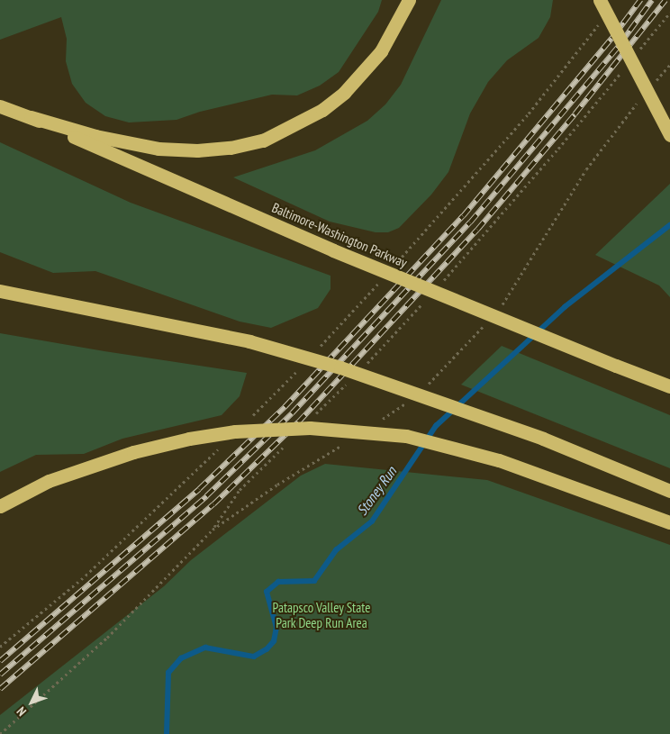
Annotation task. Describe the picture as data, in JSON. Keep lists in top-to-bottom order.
{
  "streets": {
    "highway": ["Baltimore-Washington Parkway"]
  },
  "water": ["Stoney Run"],
  "parks": ["Patapsco Valley State Park Deep Run Area"],
  "north": "bottom left"
}
